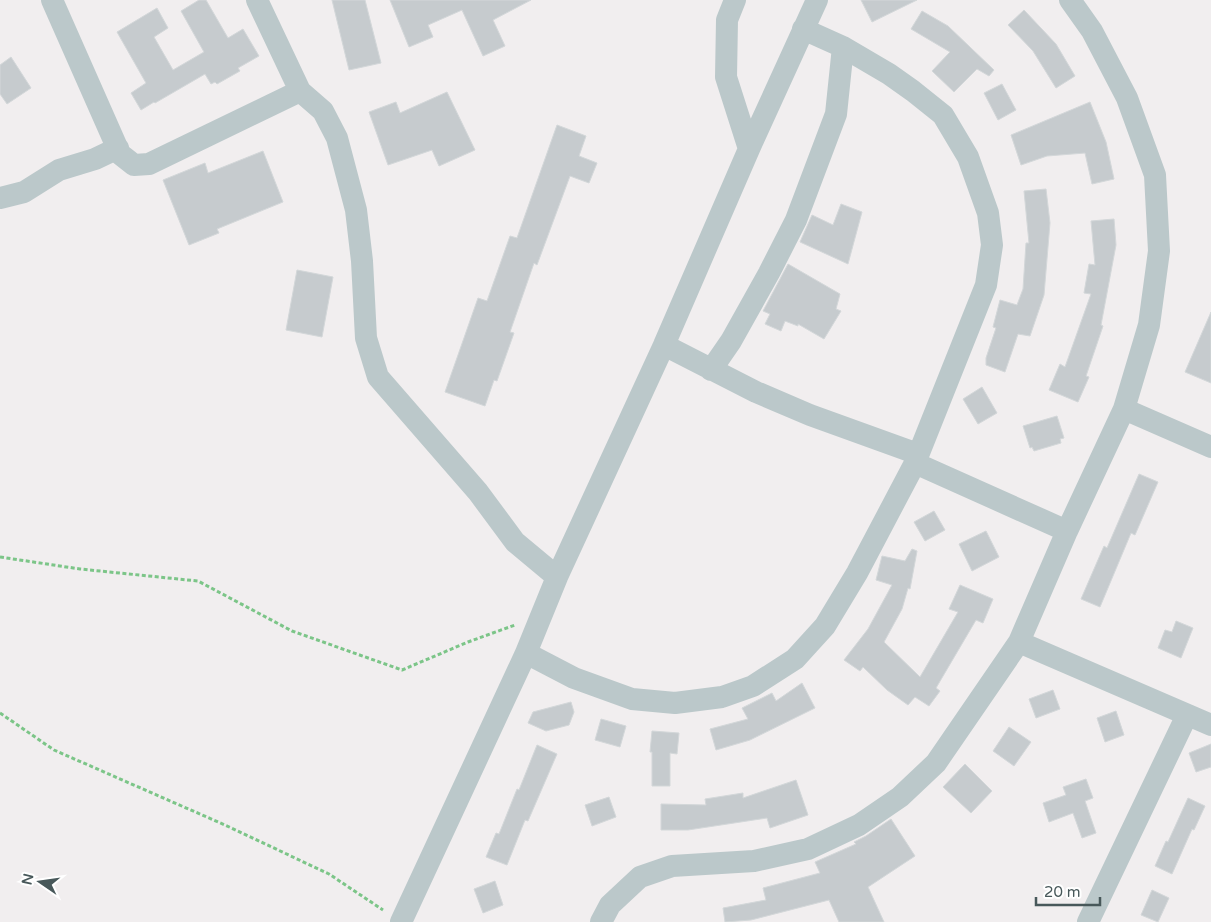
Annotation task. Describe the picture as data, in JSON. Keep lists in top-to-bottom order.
{
  "scale_bar": "20 m",
  "north": "left"
}
